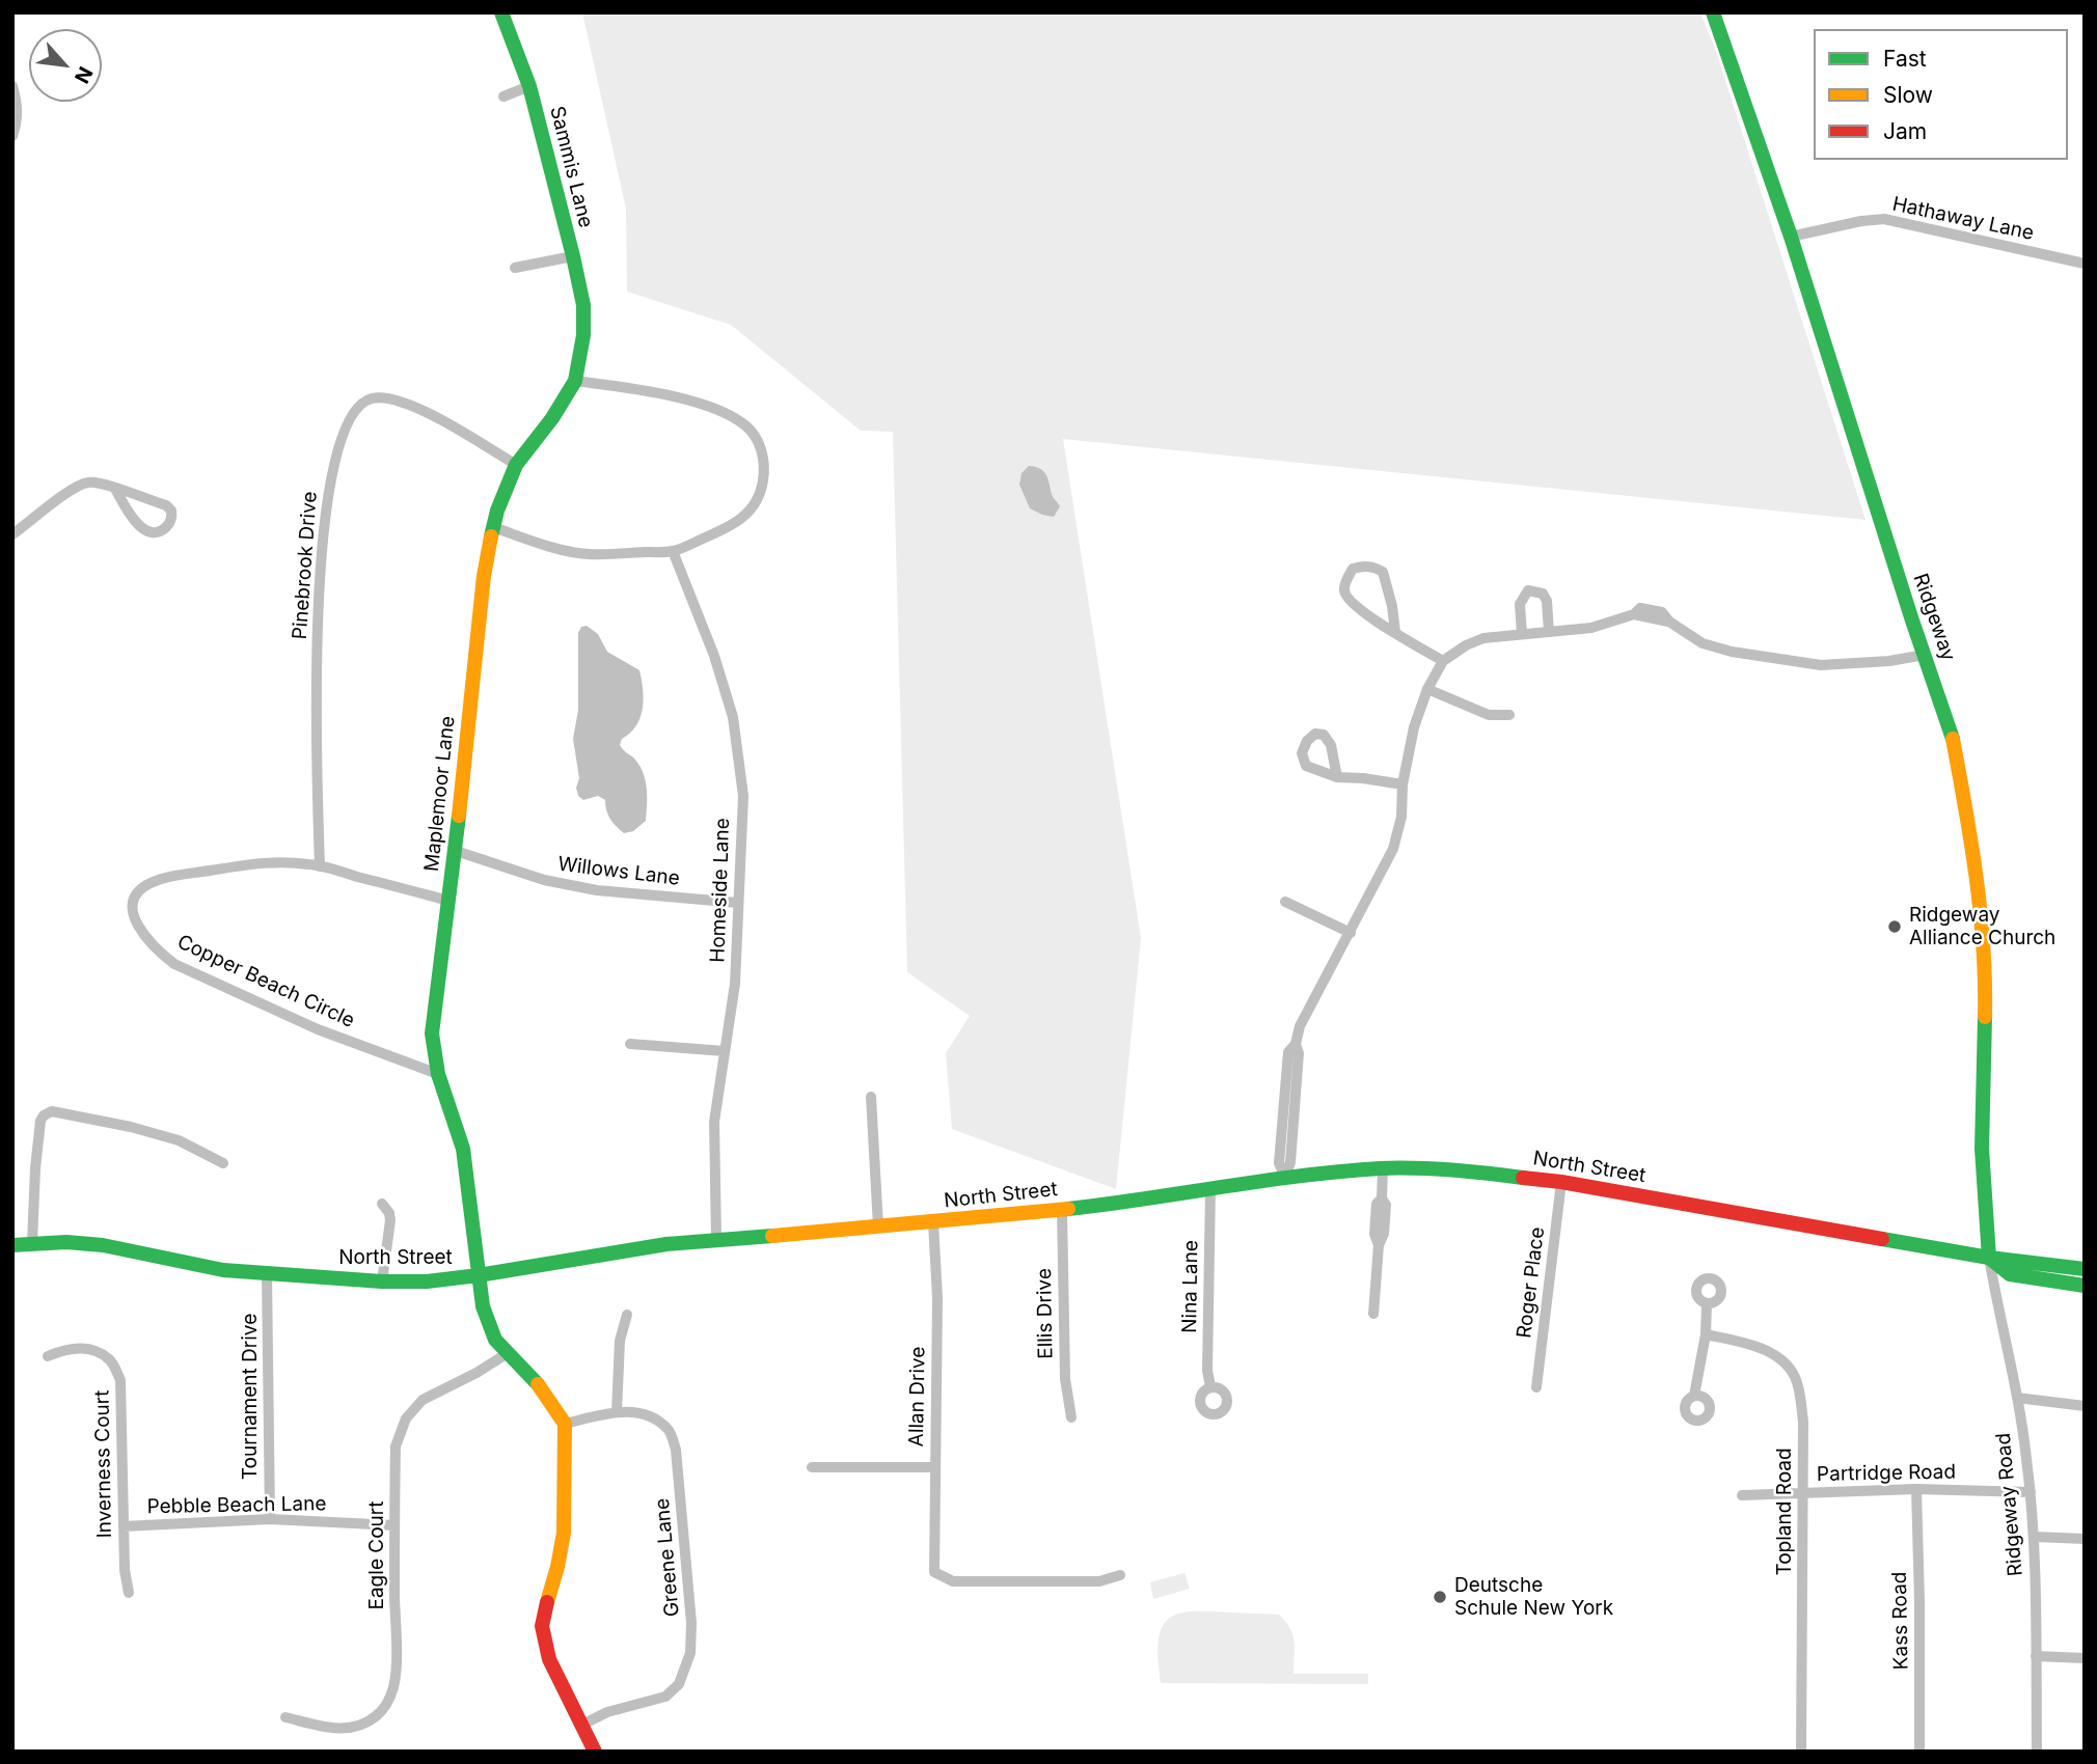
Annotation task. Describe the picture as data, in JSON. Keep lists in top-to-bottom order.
{
  "streets": {
    "street": [
      "Sammis Lane",
      "Hathaway Lane",
      "Pinebrook Drive",
      "Ridgeway",
      "Maplemoor Lane",
      "Willows Lane",
      "Homeside Lane",
      "Copper Beach Circle",
      "North Street",
      "Roger Place",
      "Nina Lane",
      "Ellis Drive",
      "Tournament Drive",
      "Allan Drive",
      "Inverness Court",
      "Partridge Road",
      "Ridgeway Road",
      "Pebble Beach Lane",
      "Topland Road",
      "Eagle Court",
      "Greene Lane",
      "Kass Road"
    ]
  },
  "crossings": [
    ["Sammis Lane", "Maplemoor Lane"],
    ["Hathaway Lane", "Ridgeway"],
    ["Pinebrook Drive", "Maplemoor Lane"],
    ["Pinebrook Drive", "Copper Beach Circle"],
    ["Ridgeway", "North Street"],
    ["Ridgeway", "Ridgeway Road"],
    ["Maplemoor Lane", "Willows Lane"],
    ["Maplemoor Lane", "Copper Beach Circle"],
    ["Maplemoor Lane", "North Street"],
    ["Maplemoor Lane", "Eagle Court"],
    ["Maplemoor Lane", "Greene Lane"],
    ["Willows Lane", "Homeside Lane"],
    ["Homeside Lane", "North Street"],
    ["North Street", "Roger Place"],
    ["North Street", "Nina Lane"],
    ["North Street", "Ellis Drive"],
    ["North Street", "Tournament Drive"],
    ["North Street", "Allan Drive"],
    ["North Street", "Ridgeway Road"],
    ["Tournament Drive", "Pebble Beach Lane"],
    ["Inverness Court", "Pebble Beach Lane"],
    ["Partridge Road", "Ridgeway Road"],
    ["Partridge Road", "Topland Road"],
    ["Partridge Road", "Kass Road"],
    ["Pebble Beach Lane", "Eagle Court"]
  ],
  "places": ["Ridgeway Alliance Church", "Deutsche Schule New York"],
  "legend": ["Fast", "Slow", "Jam"],
  "north": "bottom right"
}
